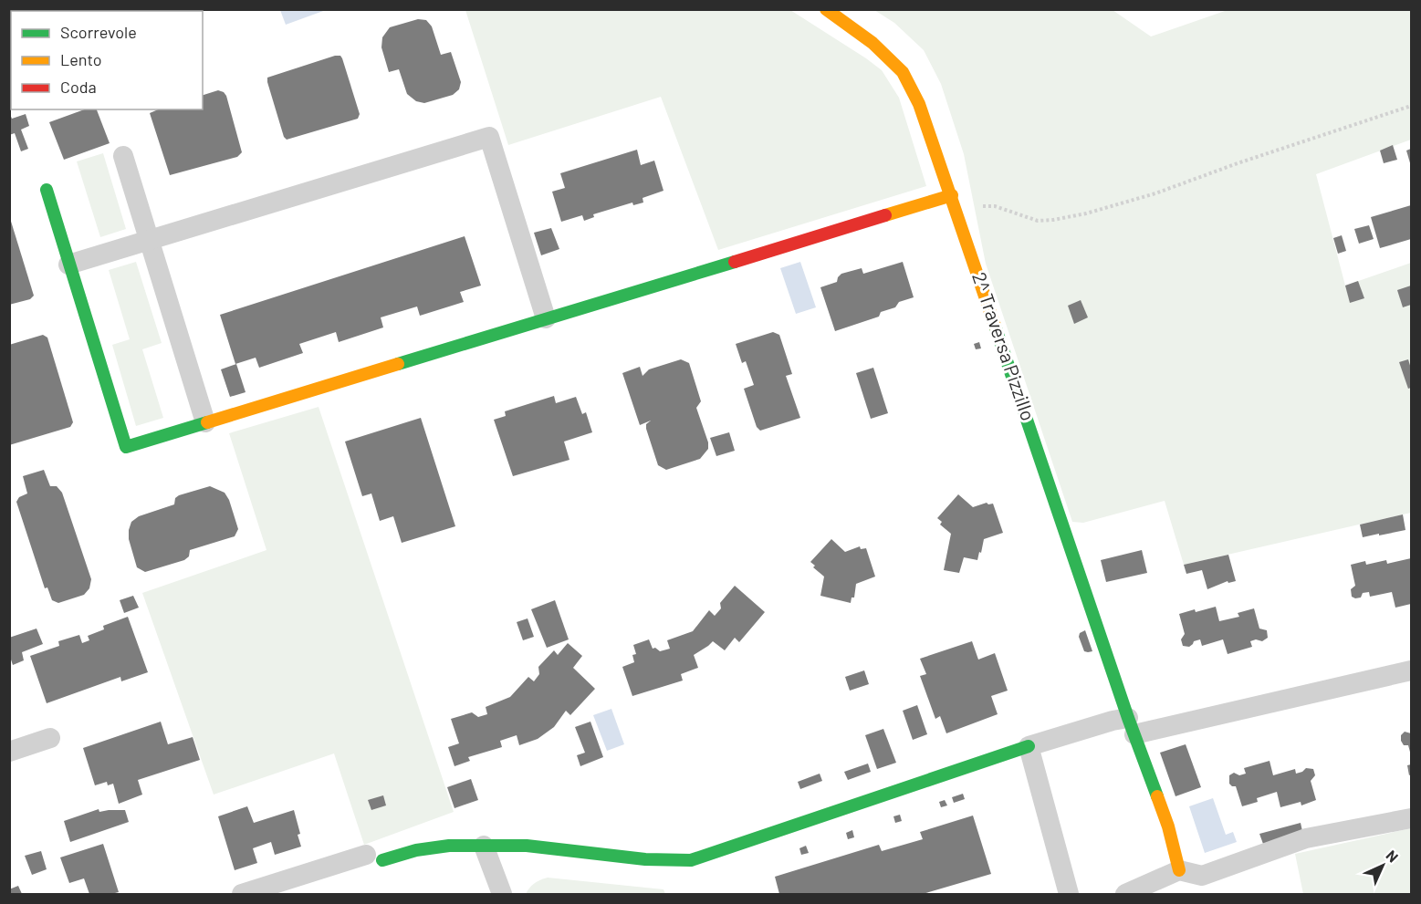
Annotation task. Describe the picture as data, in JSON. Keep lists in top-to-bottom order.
{
  "streets": {
    "street": ["2^ Traversa Pizzillo"]
  },
  "legend": ["Scorrevole", "Lento", "Coda"],
  "north": "top right"
}
